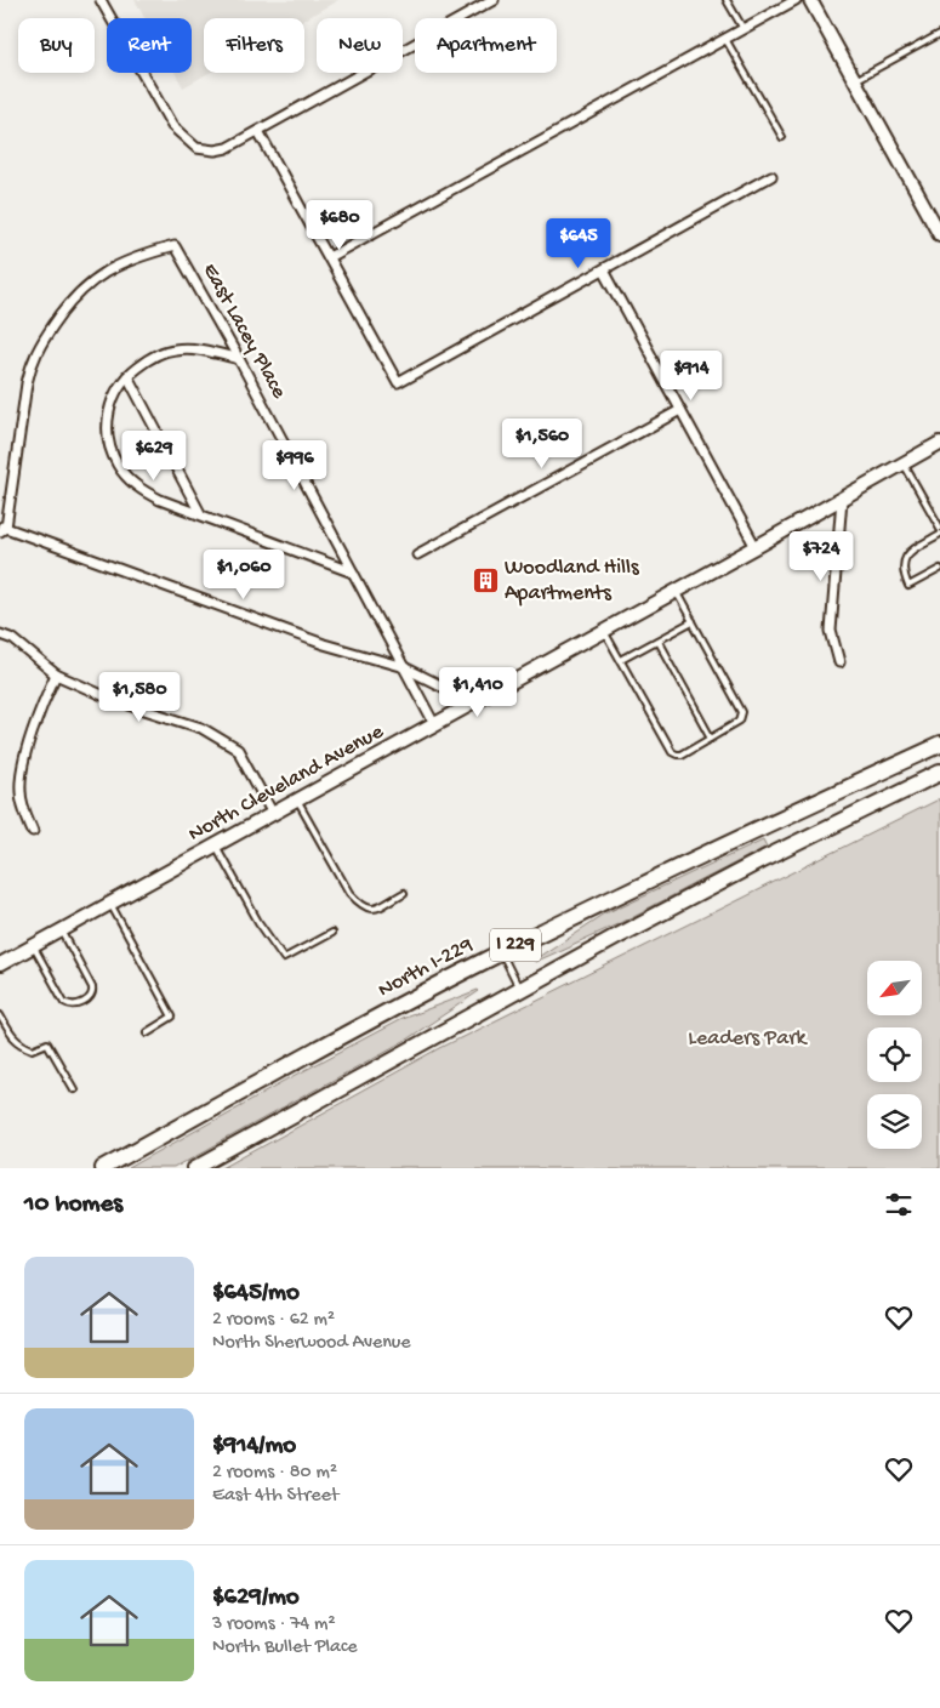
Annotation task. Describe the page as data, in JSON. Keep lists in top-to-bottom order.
{
  "streets": {
    "highway": ["I 229", "North I-229"],
    "street": ["East Lacey Place", "North Cleveland Avenue"]
  },
  "crossings": [
    ["East Lacey Place", "North Cleveland Avenue"]
  ],
  "parks": ["Leaders Park"],
  "places": {
    "building": ["Woodland Hills Apartments"]
  },
  "north": "bottom left",
  "page": {
    "chip": [
      "Buy",
      "Rent",
      "Filters",
      "New",
      "Apartment"
    ],
    "price": [
      "$680",
      "$645",
      "$914",
      "$1,560",
      "$629",
      "$996",
      "$724",
      "$1,060",
      "$1,410",
      "$1,580"
    ],
    "heading": "10 homes",
    "list": [
      {
        "name": "$645/mo",
        "note": "2 rooms · 62 m² · North Sherwood Avenue"
      },
      {
        "name": "$914/mo",
        "note": "2 rooms · 80 m² · East 4th Street"
      },
      {
        "name": "$629/mo",
        "note": "3 rooms · 74 m² · North Bullet Place"
      }
    ]
  }
}
